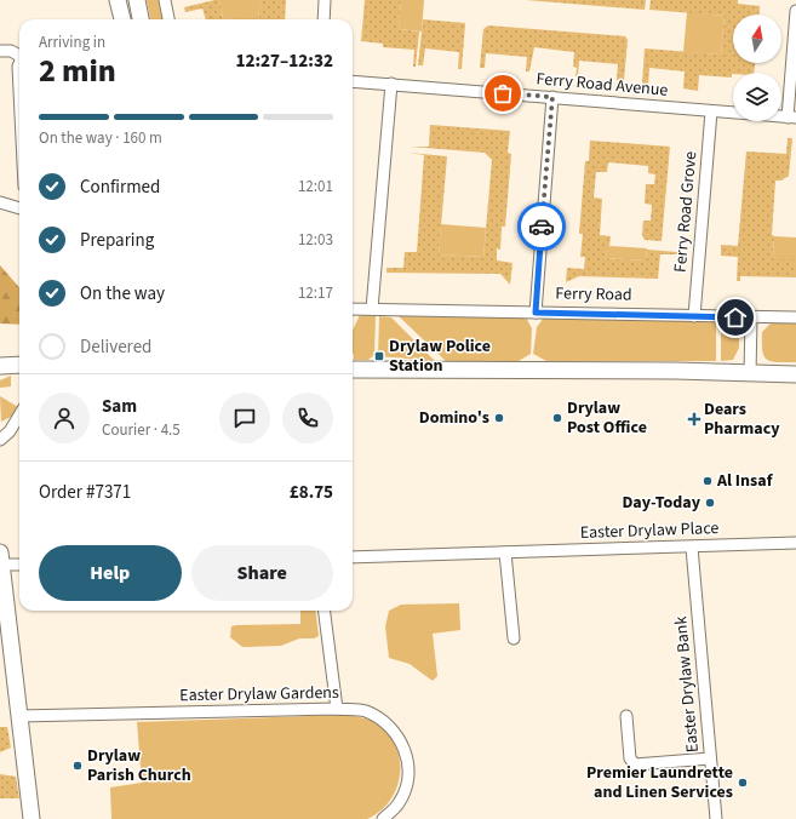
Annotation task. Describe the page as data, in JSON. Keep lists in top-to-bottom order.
{
  "streets": {
    "street": [
      "Ferry Road Avenue",
      "Ferry Road Grove",
      "Ferry Road",
      "Easter Drylaw Place",
      "Easter Drylaw Bank",
      "Easter Drylaw Gardens"
    ]
  },
  "crossings": [
    ["Ferry Road Avenue", "Ferry Road Grove"],
    ["Ferry Road Grove", "Ferry Road"],
    ["Easter Drylaw Place", "Easter Drylaw Bank"]
  ],
  "places": {
    "transit": ["Drylaw Police Station"],
    "other": [
      "Domino's",
      "Drylaw Post Office",
      "Al Insaf",
      "Day-Today",
      "Drylaw Parish Church",
      "Premier Laundrette and Linen Services"
    ],
    "health": ["Dears Pharmacy"]
  },
  "north": "top",
  "page": {
    "heading": ["2 min", "Arriving in", "12:27–12:32"],
    "panel": [
      "Sam",
      "Courier · 4.5",
      "Order #7371",
      "£8.75"
    ],
    "bar": "On the way · 160 m",
    "list": [
      ["Confirmed", "12:01"],
      ["Preparing", "12:03"],
      ["On the way", "12:17"],
      "Delivered"
    ],
    "buttons": ["Help", "Share"]
  }
}
